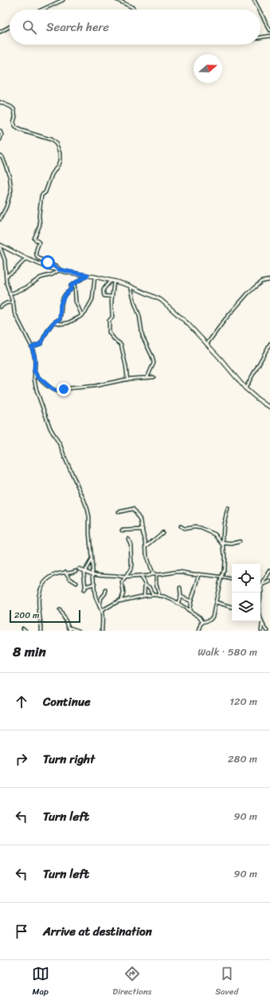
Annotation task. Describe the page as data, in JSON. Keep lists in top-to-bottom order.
{
  "scale_bar": "200 m",
  "north": "right",
  "page": {
    "search": "Search here",
    "scale": "200 m",
    "heading": ["8 min", "Walk · 580 m"],
    "list": [
      ["Continue", "120 m"],
      ["Turn right", "280 m"],
      ["Turn left", "90 m"],
      ["Turn left", "90 m"],
      "Arrive at destination"
    ],
    "nav": ["Map", "Directions", "Saved"]
  }
}
